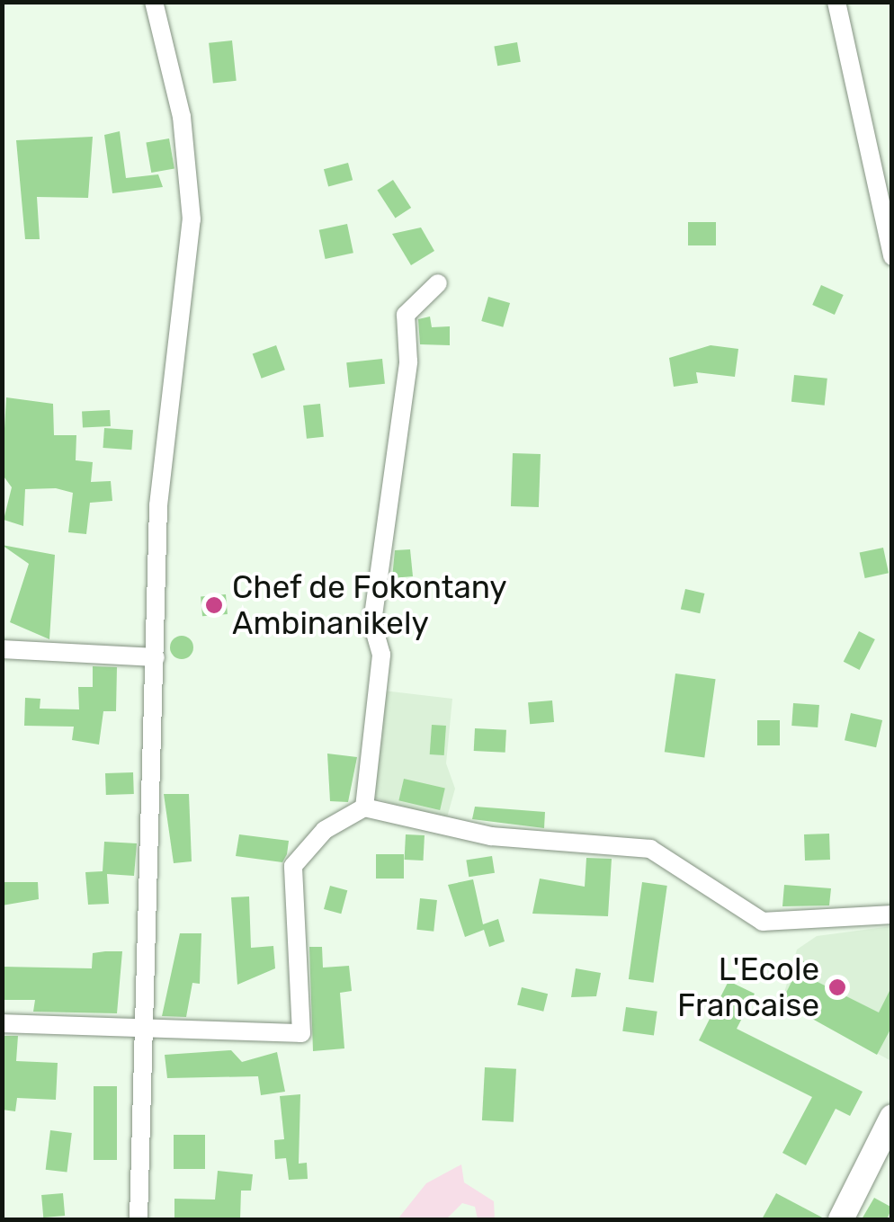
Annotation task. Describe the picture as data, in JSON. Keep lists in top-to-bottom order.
{
  "places": ["Chef de Fokontany Ambinanikely", "L'Ecole Francaise"]
}
